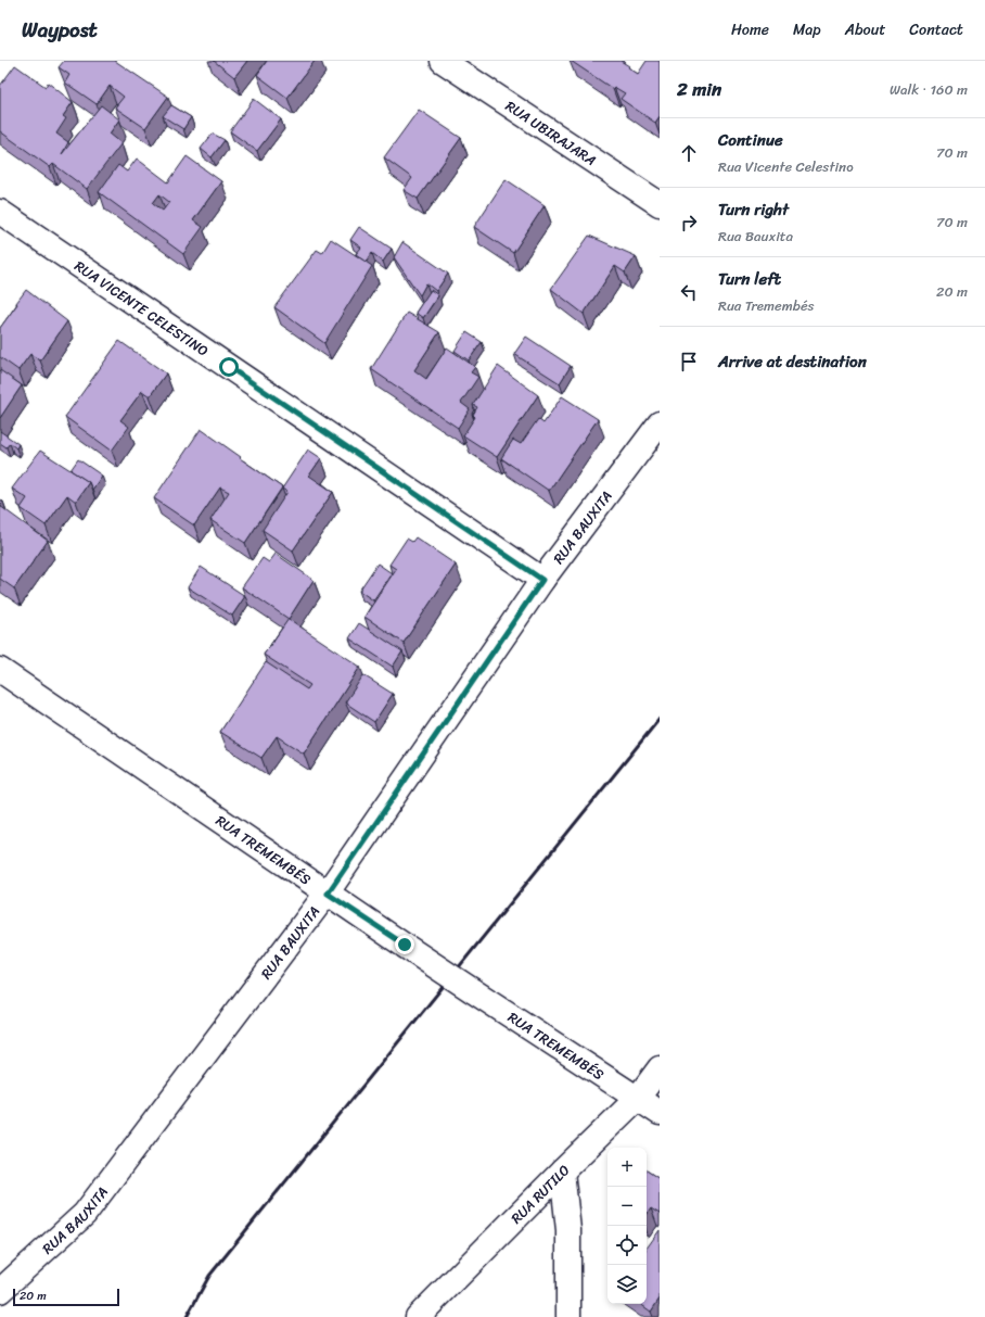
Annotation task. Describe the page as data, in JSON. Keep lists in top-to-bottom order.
{
  "streets": {
    "street": [
      "RUA UBIRAJARA",
      "RUA VICENTE CELESTINO",
      "RUA BAUXITA",
      "RUA TREMEMBÉS",
      "RUA RUTILO"
    ]
  },
  "crossings": [
    ["RUA VICENTE CELESTINO", "RUA BAUXITA"],
    ["RUA BAUXITA", "RUA TREMEMBÉS"],
    ["RUA TREMEMBÉS", "RUA RUTILO"]
  ],
  "scale_bar": "20 m",
  "page": {
    "header": "Waypost",
    "nav": [
      "Home",
      "Map",
      "About",
      "Contact"
    ],
    "heading": ["2 min", "Walk · 160 m"],
    "list": [
      ["Continue", "Rua Vicente Celestino", "70 m"],
      ["Turn right", "Rua Bauxita", "70 m"],
      ["Turn left", "Rua Tremembés", "20 m"],
      "Arrive at destination"
    ],
    "map_buttons": ["+", "−"],
    "scale": "20 m"
  }
}
